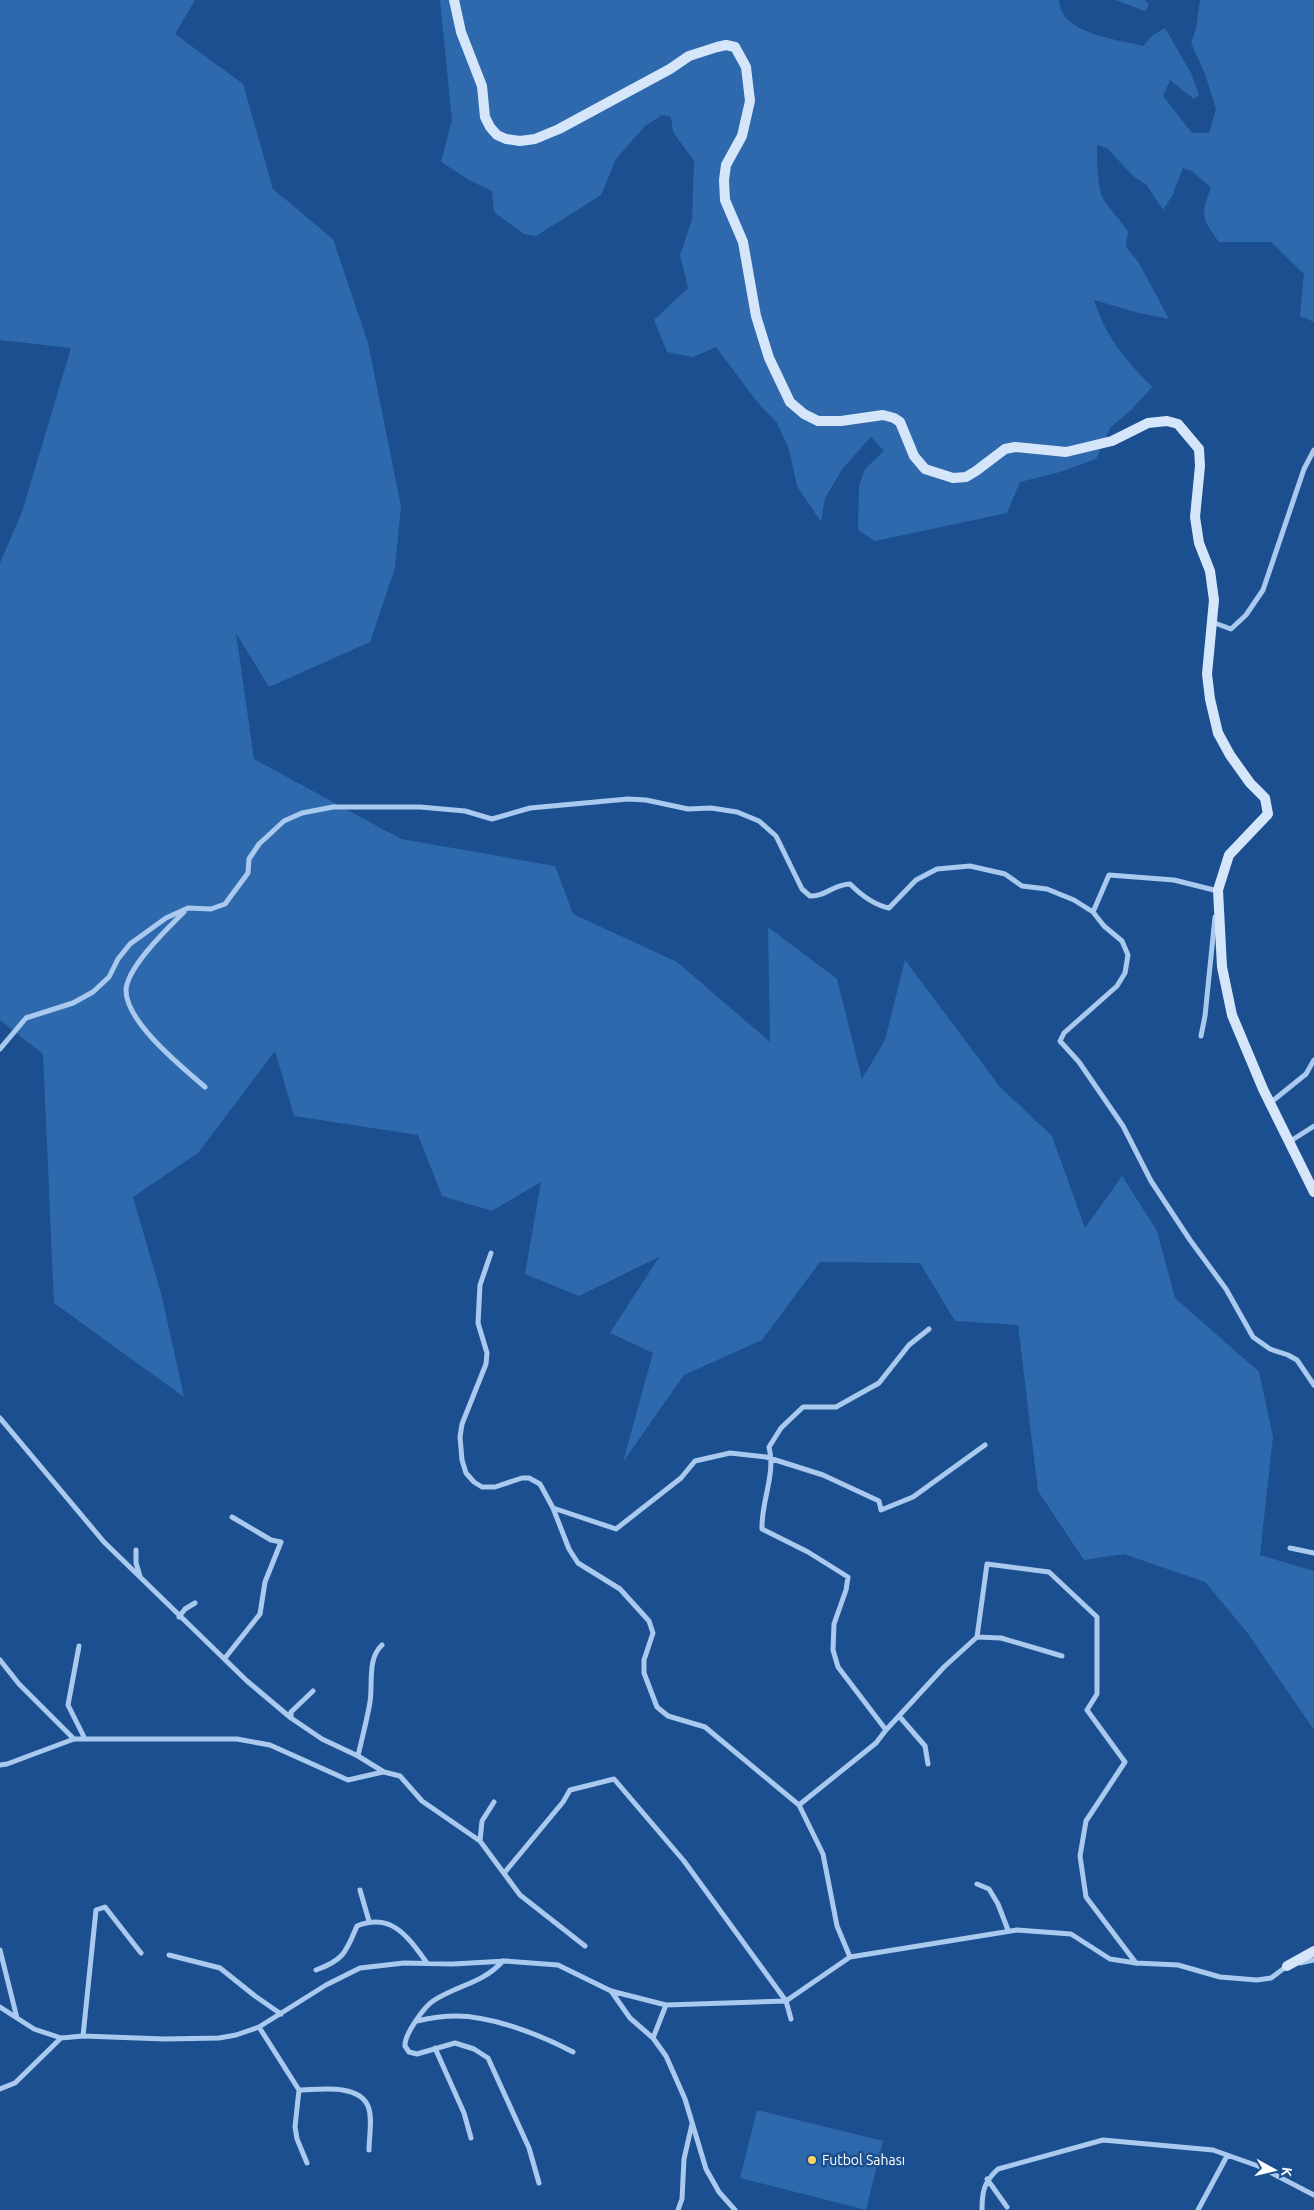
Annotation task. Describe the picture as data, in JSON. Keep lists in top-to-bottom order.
{
  "places": ["Futbol Sahası"],
  "north": "right"
}
